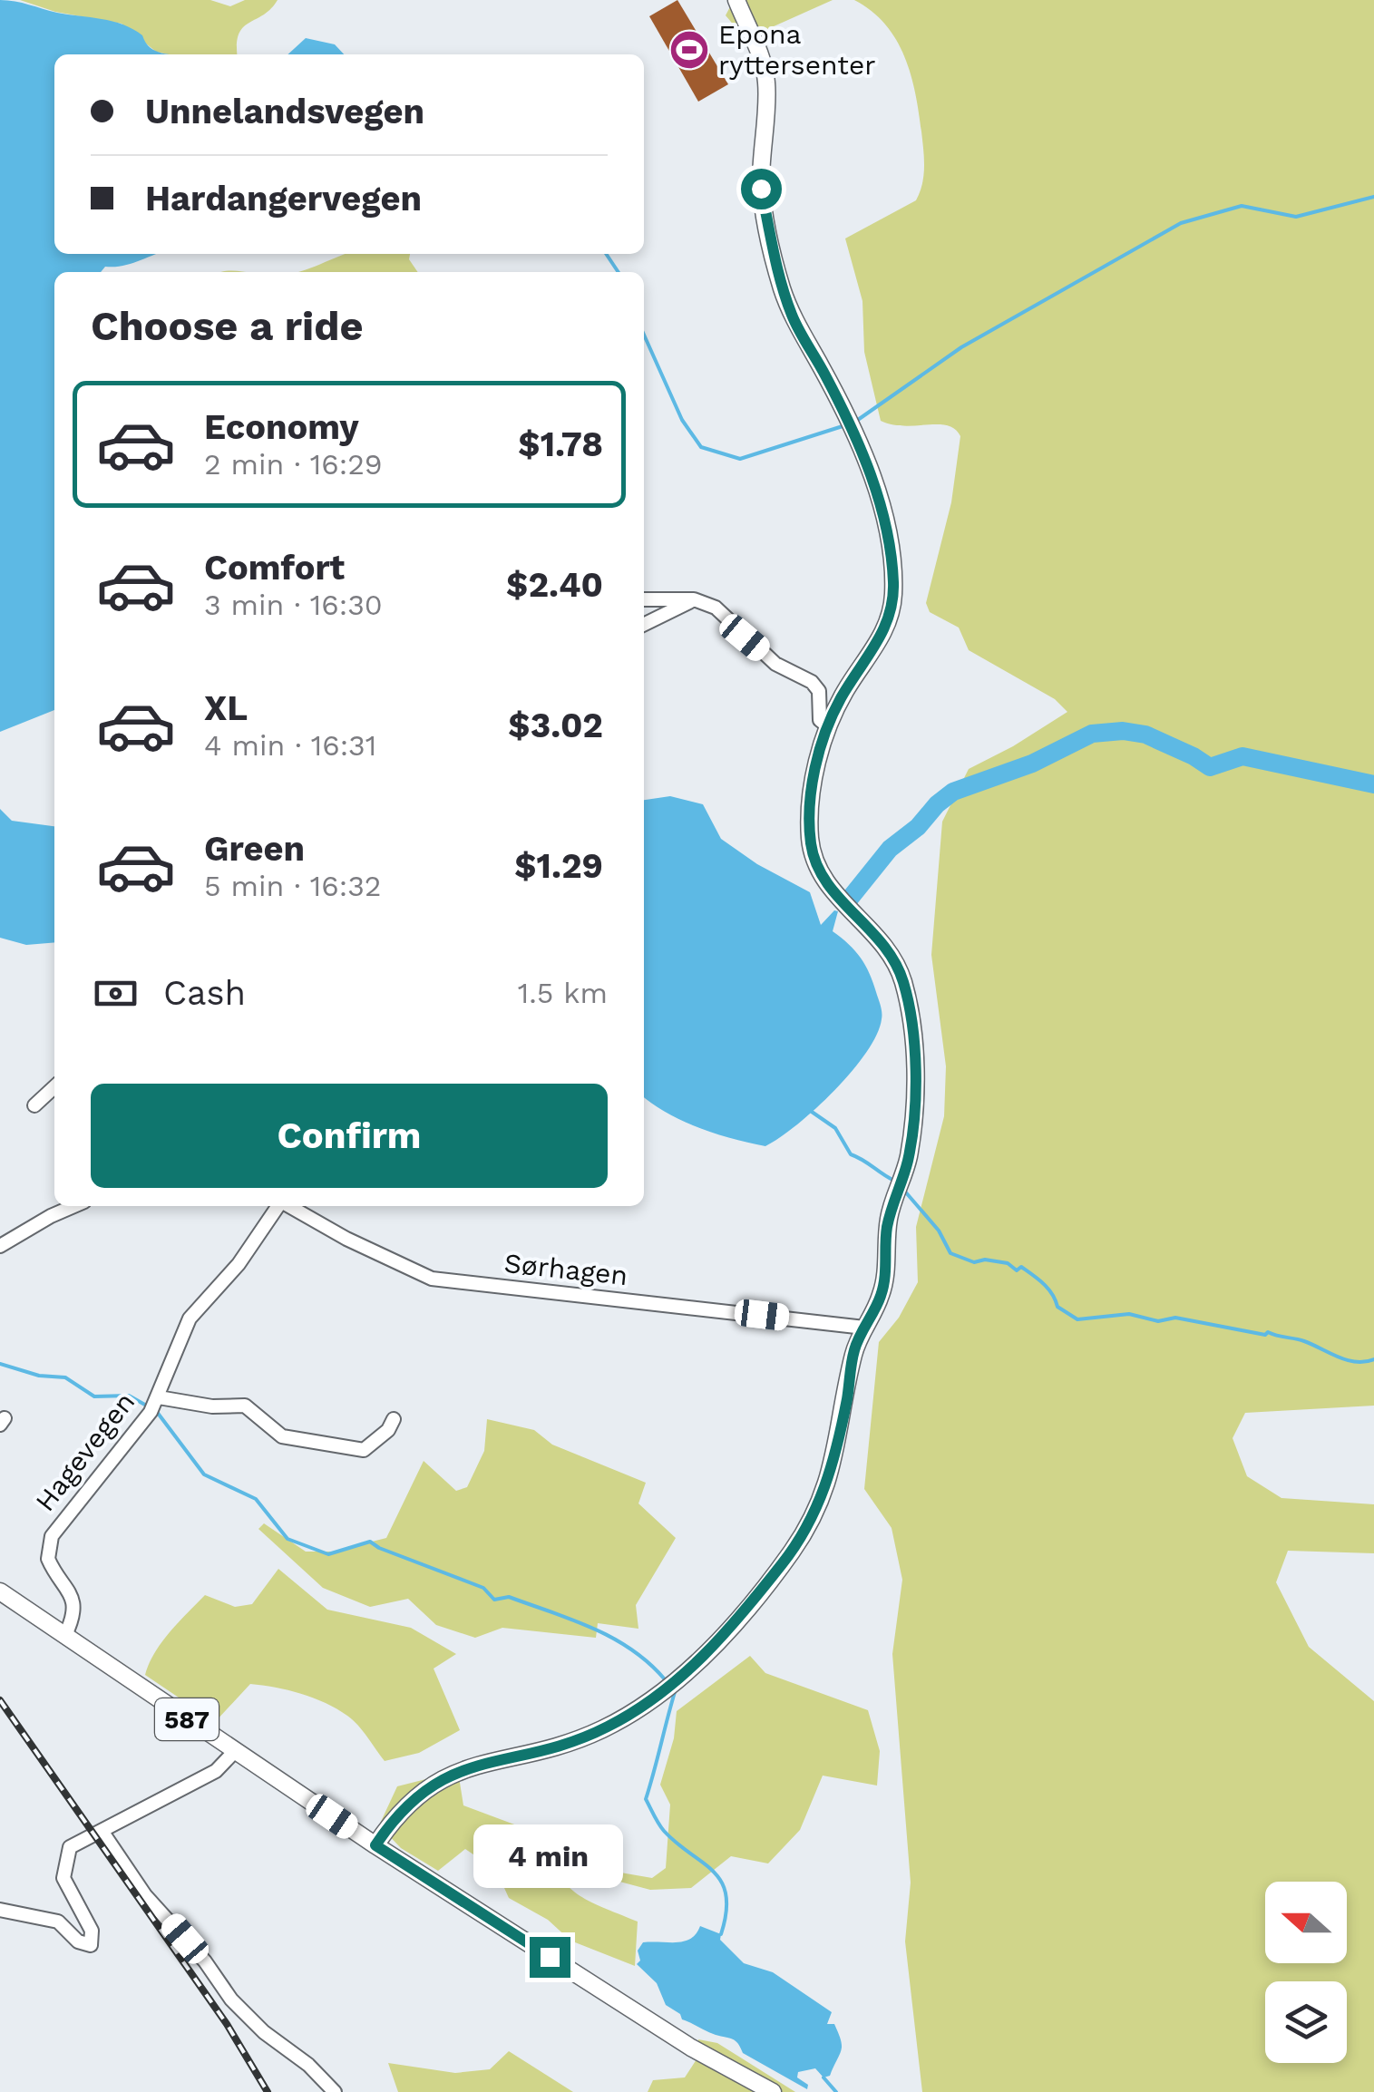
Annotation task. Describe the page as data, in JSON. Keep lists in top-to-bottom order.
{
  "streets": {
    "main road": ["587"],
    "street": ["Sørhagen", "Hagevegen"]
  },
  "crossings": [
    ["Hagevegen", "587"]
  ],
  "places": {
    "sports": ["Epona ryttersenter"]
  },
  "north": "left",
  "page": {
    "banner": ["Unnelandsvegen", "Hardangervegen"],
    "heading": "Choose a ride",
    "list": [
      {
        "name": "Economy",
        "note": "2 min · 16:29",
        "value": "$1.78"
      },
      {
        "name": "Comfort",
        "note": "3 min · 16:30",
        "value": "$2.40"
      },
      {
        "name": "XL",
        "note": "4 min · 16:31",
        "value": "$3.02"
      },
      {
        "name": "Green",
        "note": "5 min · 16:32",
        "value": "$1.29"
      }
    ],
    "pay": ["Cash", "1.5 km"],
    "buttons": "Confirm",
    "bubble": "4 min"
  }
}
